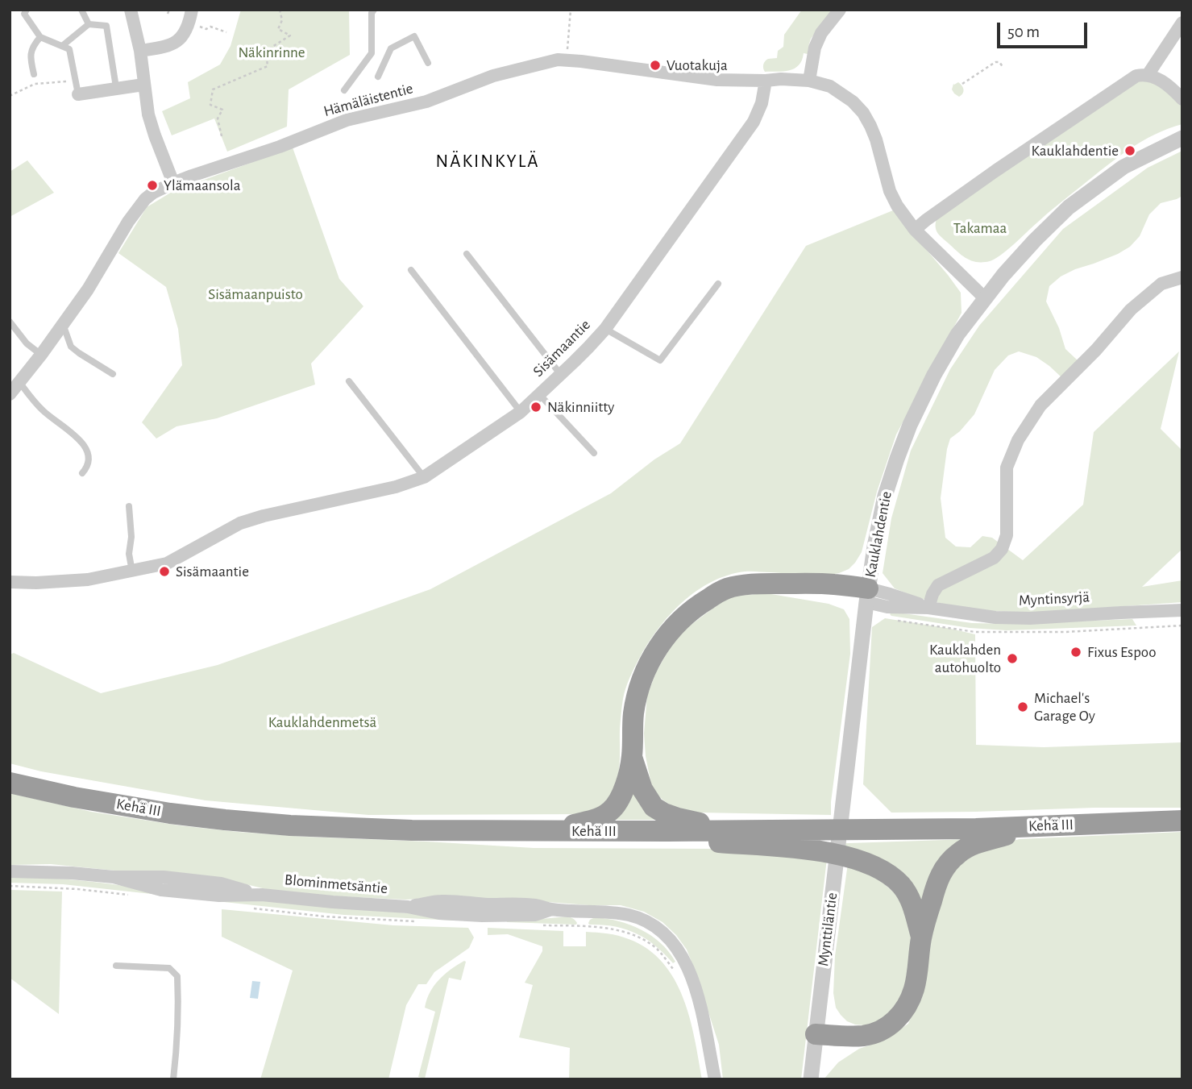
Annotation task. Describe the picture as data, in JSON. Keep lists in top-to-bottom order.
{
  "streets": {
    "highway": ["Kehä III"],
    "street": [
      "Hämäläistentie",
      "Sisämaantie",
      "Kauklahdentie",
      "Myntinsyrjä",
      "Blominmetsäntie",
      "Mynttiläntie"
    ]
  },
  "crossings": [
    ["Hämäläistentie", "Sisämaantie"],
    ["Hämäläistentie", "Kauklahdentie"],
    ["Kauklahdentie", "Myntinsyrjä"],
    ["Kauklahdentie", "Mynttiläntie"]
  ],
  "districts": ["NÄKINKYLÄ"],
  "parks": [
    "Näkinrinne",
    "Takamaa",
    "Sisämaanpuisto",
    "Kauklahdenmetsä"
  ],
  "places": [
    "Vuotakuja",
    "Kauklahdentie",
    "Ylämaansola",
    "Näkinniitty",
    "Sisämaantie",
    "Fixus Espoo",
    "Kauklahden autohuolto",
    "Michael's Garage Oy"
  ],
  "scale_bar": "50 m"
}
